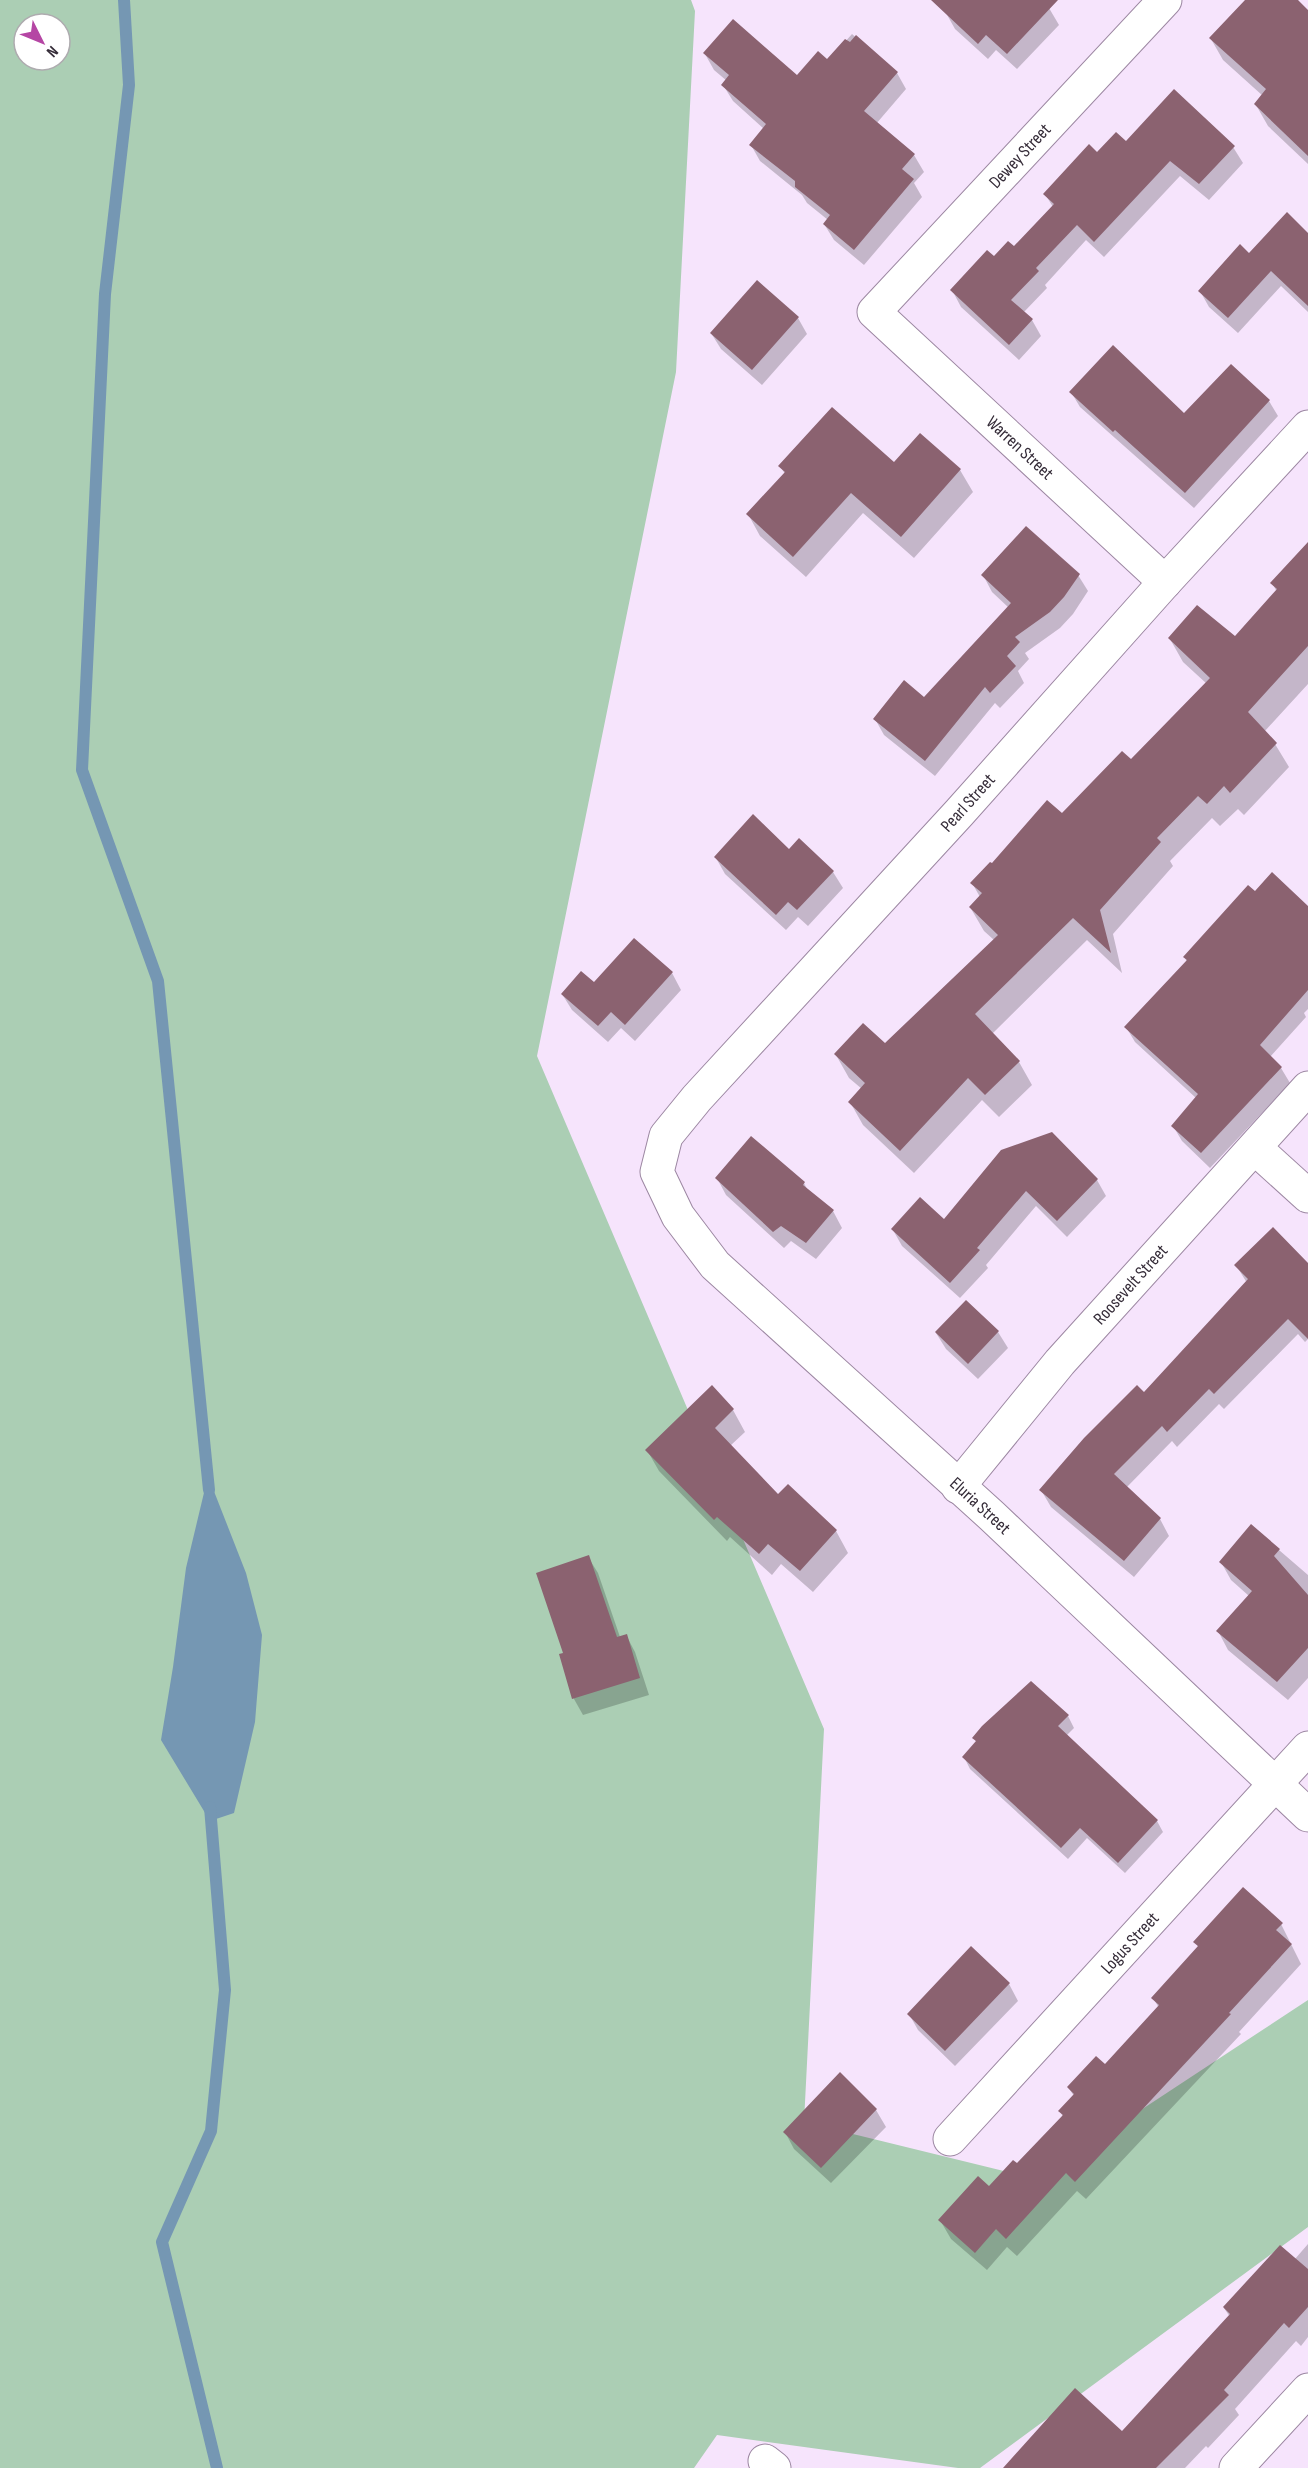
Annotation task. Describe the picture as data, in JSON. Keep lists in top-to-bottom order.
{
  "streets": {
    "street": [
      "Dewey Street",
      "Warren Street",
      "Pearl Street",
      "Roosevelt Street",
      "Eluria Street",
      "Logus Street"
    ]
  },
  "crossings": [
    ["Dewey Street", "Warren Street"],
    ["Warren Street", "Pearl Street"],
    ["Pearl Street", "Eluria Street"],
    ["Roosevelt Street", "Eluria Street"],
    ["Eluria Street", "Logus Street"]
  ],
  "north": "bottom right"
}
